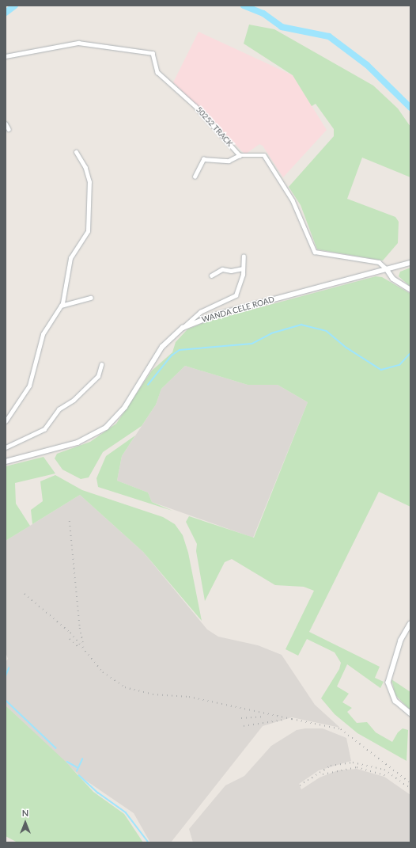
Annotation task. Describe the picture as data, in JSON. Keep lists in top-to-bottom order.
{
  "streets": {
    "street": ["50252 TRACK", "WANDA CELE ROAD"]
  },
  "north": "top"
}
